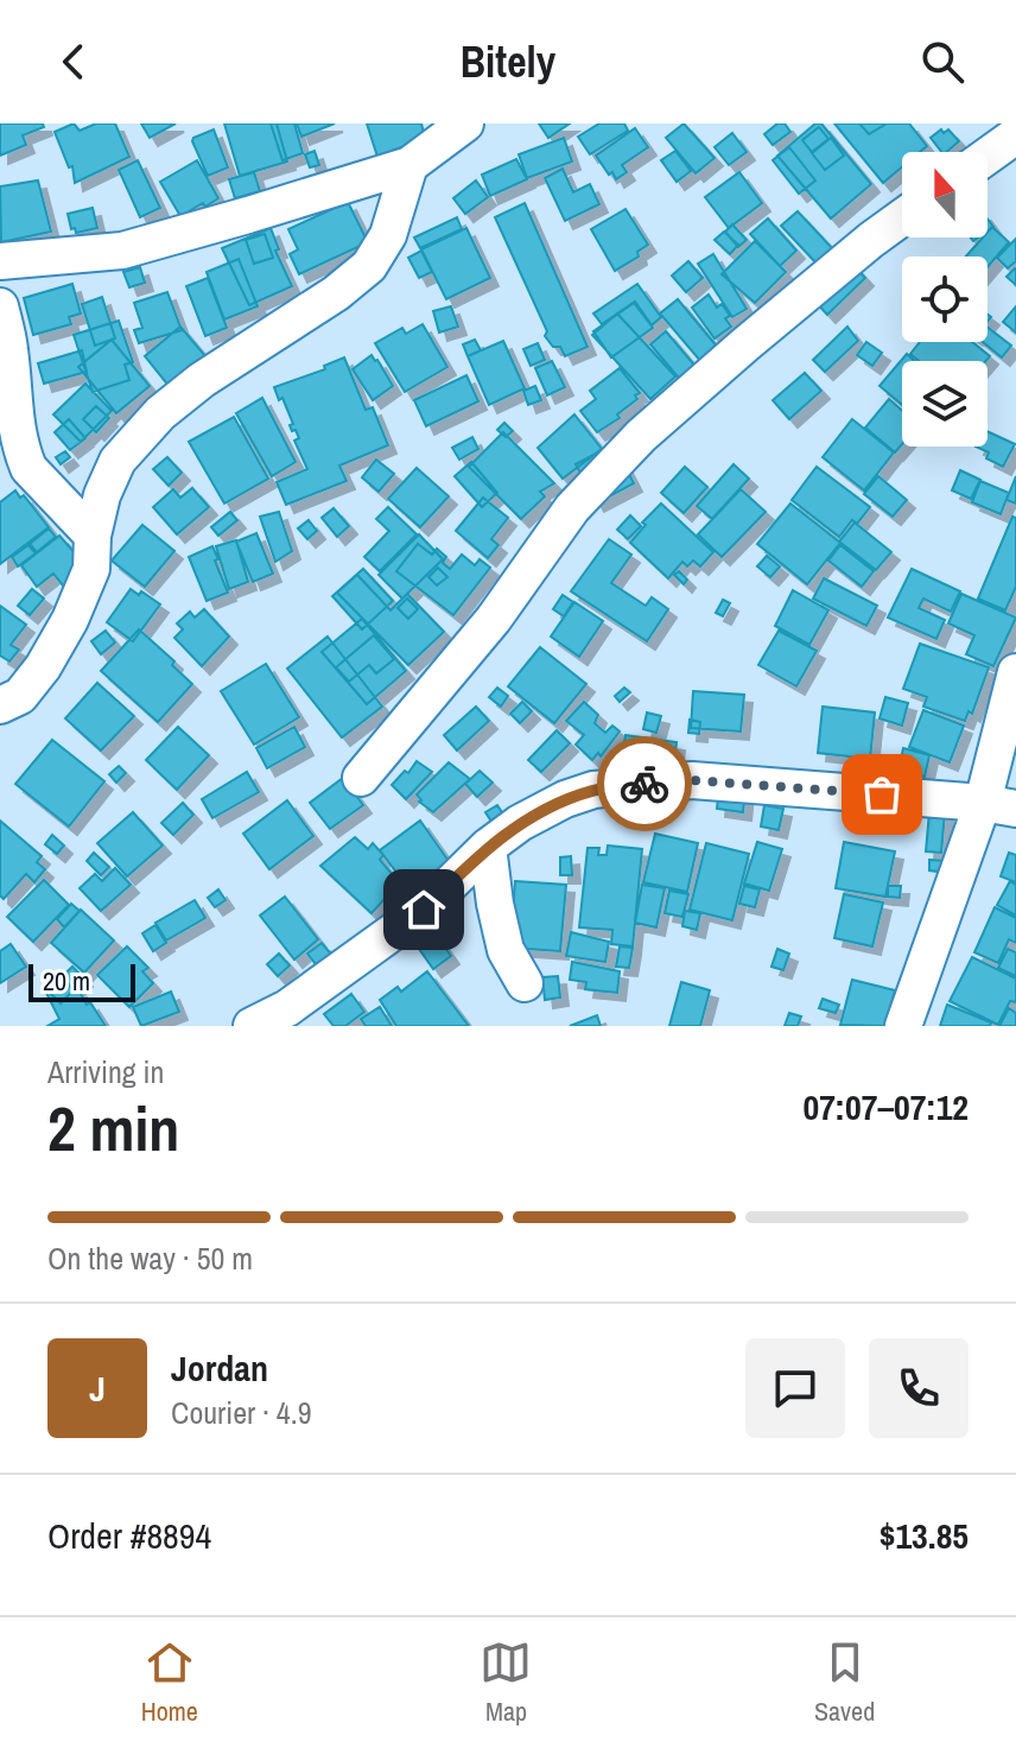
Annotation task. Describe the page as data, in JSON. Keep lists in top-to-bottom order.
{
  "scale_bar": "20 m",
  "north": "top",
  "page": {
    "header": "Bitely",
    "scale": "20 m",
    "heading": ["2 min", "Arriving in", "07:07–07:12"],
    "panel": [
      "Jordan",
      "Courier · 4.9",
      "Order #8894",
      "$13.85"
    ],
    "bar": "On the way · 50 m",
    "round": "J",
    "tabs": ["Home", "Map", "Saved"]
  }
}
